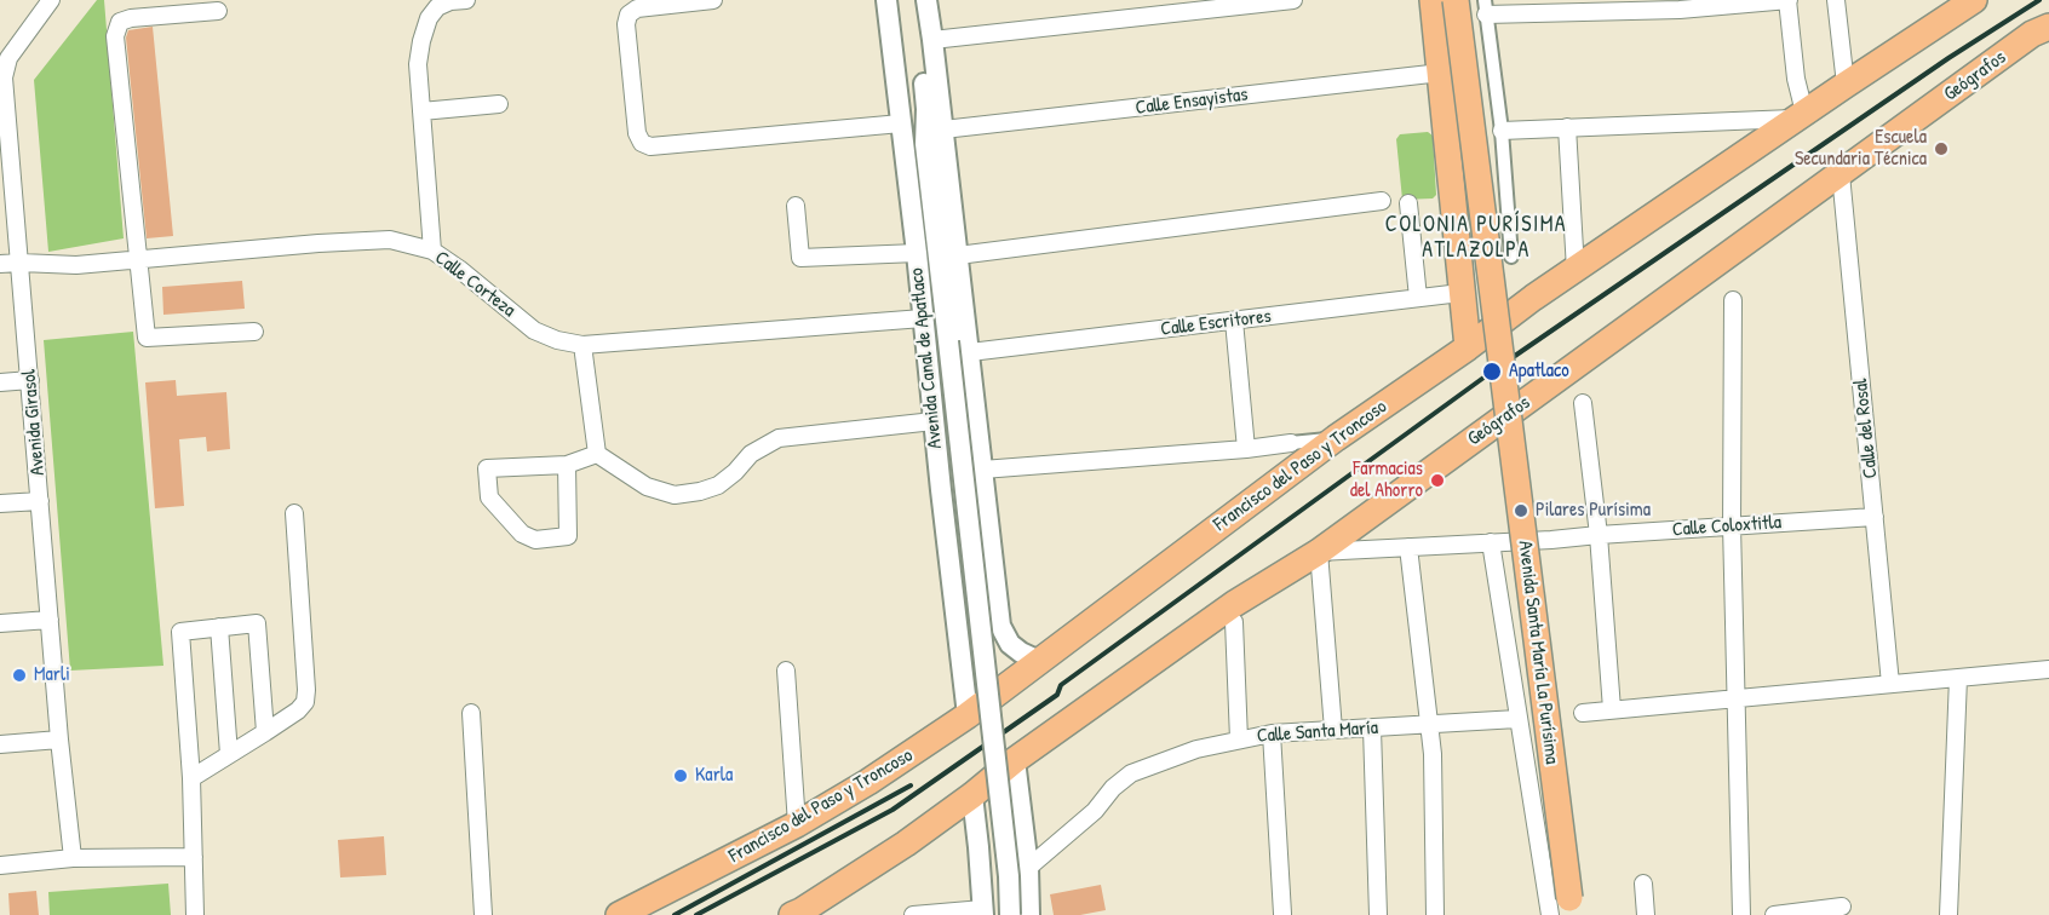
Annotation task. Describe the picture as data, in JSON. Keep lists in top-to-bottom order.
{
  "streets": {
    "main road": ["Geógrafos", "Francisco del Paso y Troncoso", "Avenida Santa María La Purísima"],
    "street": [
      "Calle Ensayistas",
      "Calle Corteza",
      "Calle Escritores",
      "Avenida Canal de Apatlaco",
      "Avenida Girasol",
      "Calle del Rosal",
      "Calle Coloxtitla",
      "Calle Santa María"
    ]
  },
  "crossings": [
    ["Geógrafos", "Calle del Rosal"],
    ["Geógrafos", "Calle Coloxtitla"],
    ["Calle Corteza", "Avenida Canal de Apatlaco"],
    ["Calle Corteza", "Avenida Girasol"],
    ["Avenida Canal de Apatlaco", "Francisco del Paso y Troncoso"],
    ["Calle del Rosal", "Calle Coloxtitla"],
    ["Calle Coloxtitla", "Avenida Santa María La Purísima"],
    ["Avenida Santa María La Purísima", "Calle Santa María"]
  ],
  "districts": ["COLONIA PURÍSIMA ATLAZOLPA"],
  "places": [
    "Escuela Secundaria Técnica",
    "Apatlaco",
    "Farmacias del Ahorro",
    "Pilares Purísima",
    "Marli",
    "Karla"
  ]
}
